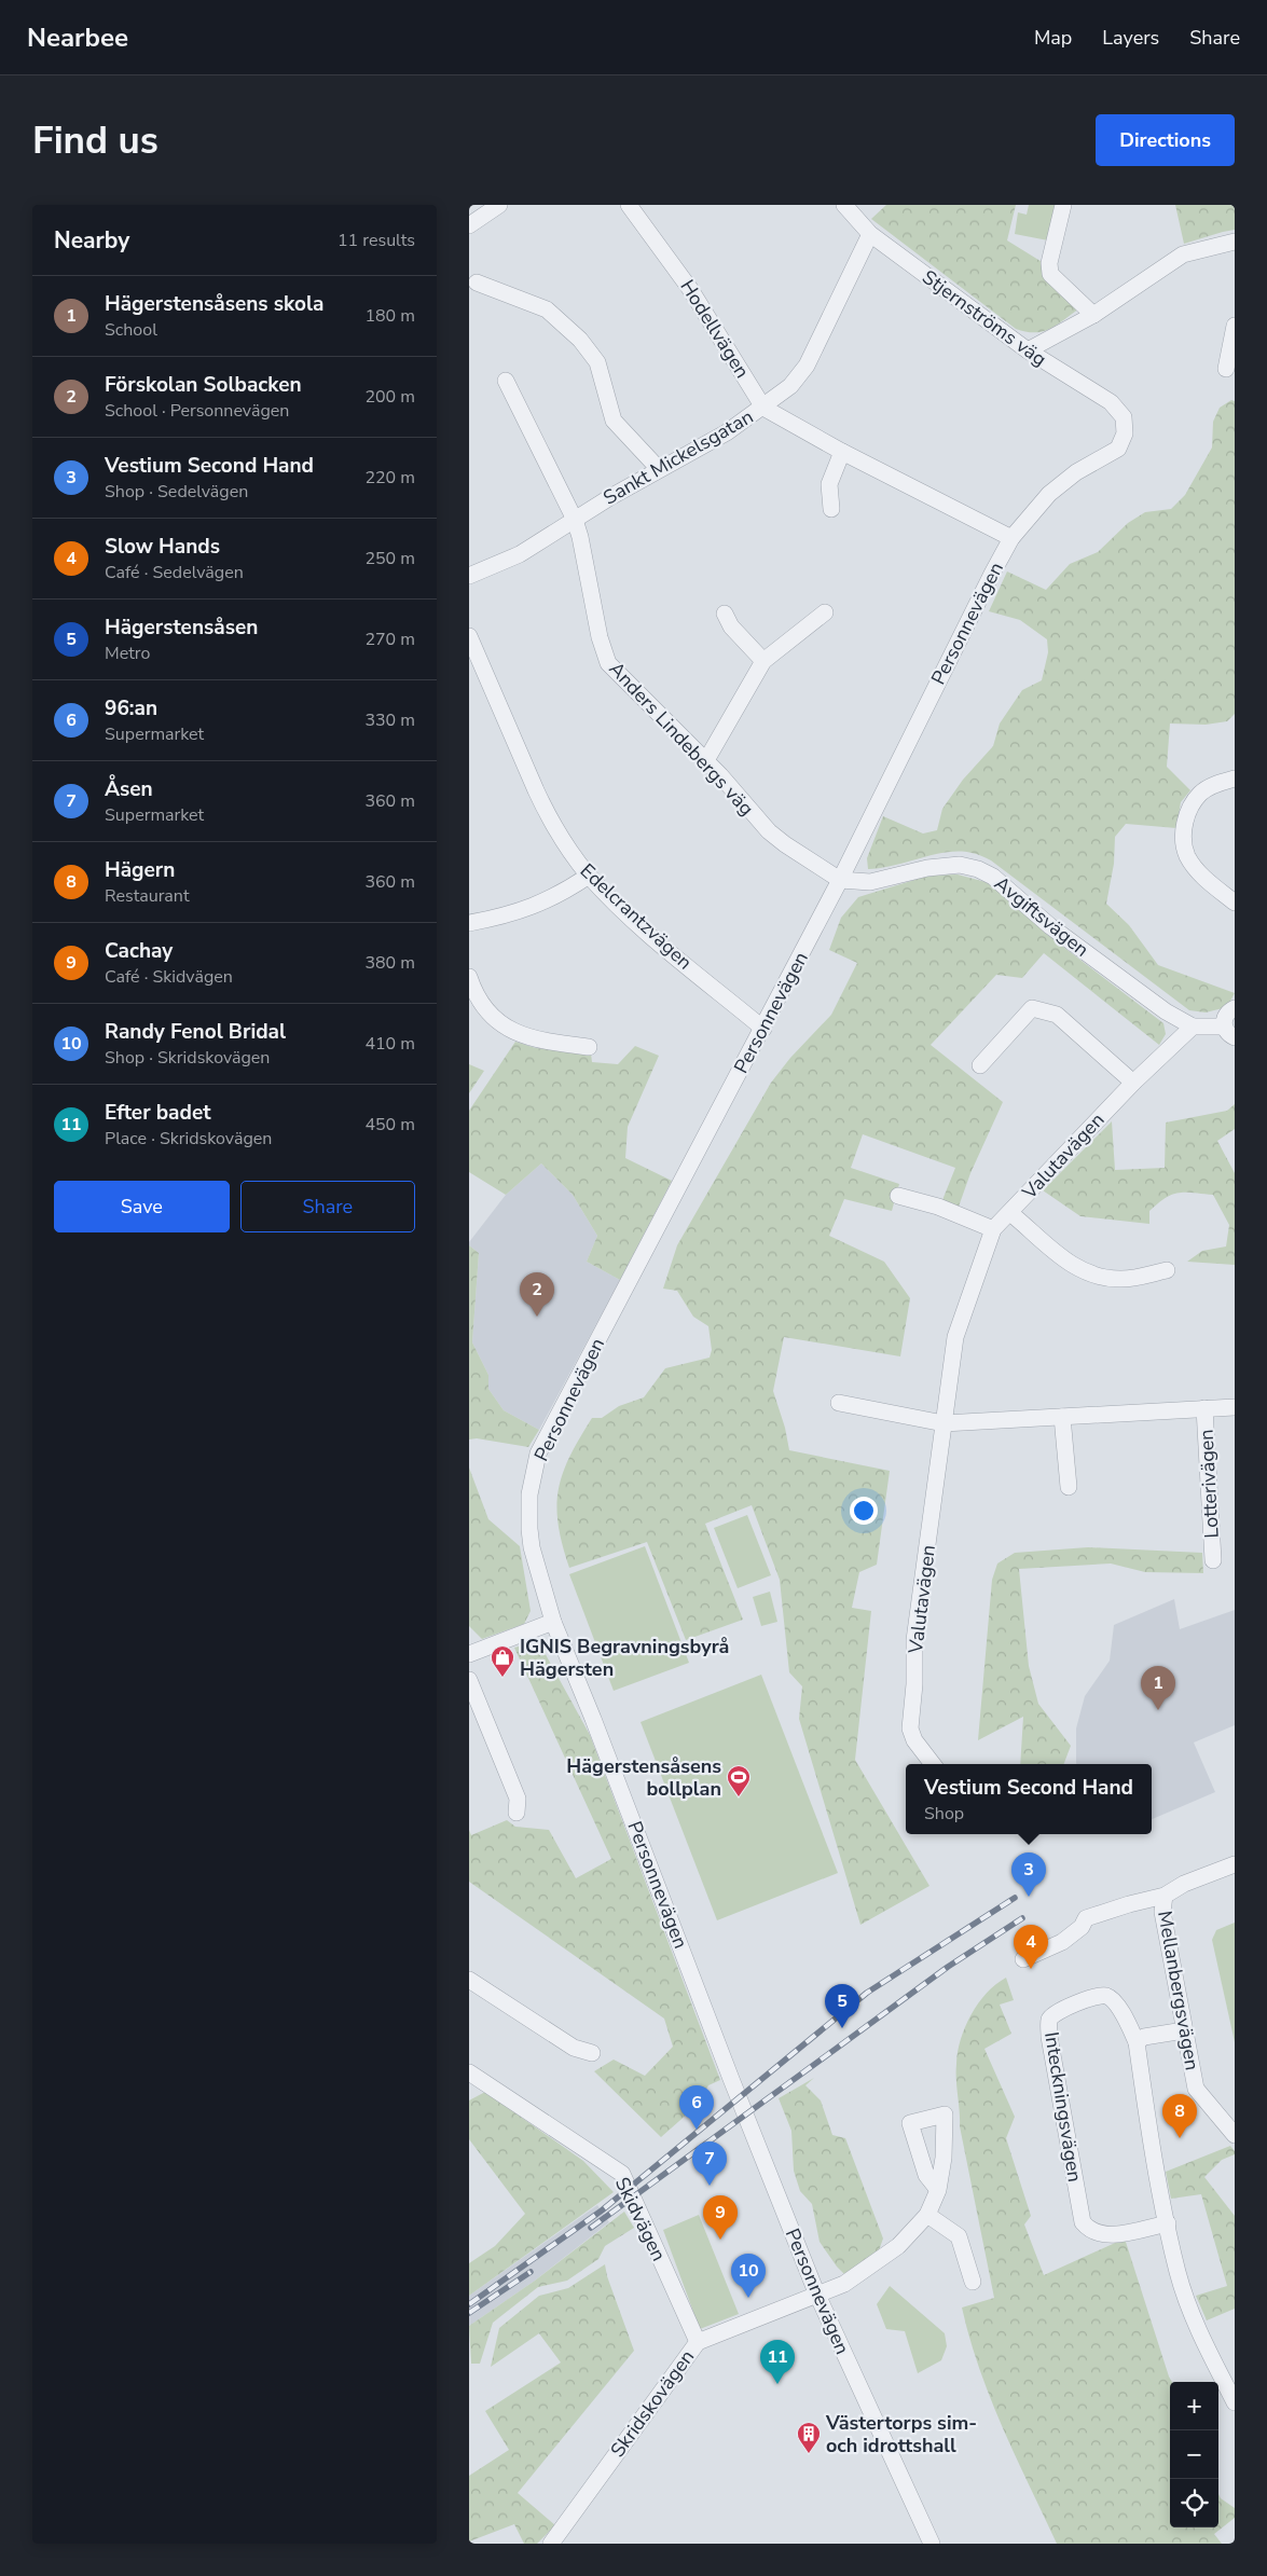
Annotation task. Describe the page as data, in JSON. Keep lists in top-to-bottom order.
{
  "streets": {
    "street": [
      "Stjernströms väg",
      "Hodellvägen",
      "Sankt Mickelsgatan",
      "Personnevägen",
      "Anders Lindebergs väg",
      "Edelcrantzvägen",
      "Avgiftsvägen",
      "Valutavägen",
      "Lotterivägen",
      "Mellanbergsvägen",
      "Inteckningsvägen",
      "Skidvägen",
      "Skridskovägen"
    ]
  },
  "crossings": [
    ["Stjernströms väg", "Sankt Mickelsgatan"],
    ["Stjernströms väg", "Personnevägen"],
    ["Hodellvägen", "Sankt Mickelsgatan"],
    ["Hodellvägen", "Personnevägen"],
    ["Sankt Mickelsgatan", "Anders Lindebergs väg"],
    ["Personnevägen", "Anders Lindebergs väg"],
    ["Personnevägen", "Edelcrantzvägen"],
    ["Personnevägen", "Avgiftsvägen"],
    ["Personnevägen", "Skridskovägen"],
    ["Anders Lindebergs väg", "Avgiftsvägen"],
    ["Avgiftsvägen", "Valutavägen"],
    ["Valutavägen", "Lotterivägen"],
    ["Skidvägen", "Skridskovägen"]
  ],
  "places": {
    "shop": ["IGNIS Begravningsbyrå Hägersten"],
    "sports": ["Hägerstensåsens bollplan"],
    "building": ["Västertorps sim- och idrottshall"]
  },
  "page": {
    "header": "Nearbee",
    "nav": ["Map", "Layers", "Share"],
    "buttons": [
      "Directions",
      ["Save", "Share"]
    ],
    "title": "Find us",
    "heading": ["Nearby", "11 results"],
    "list": [
      {
        "mark": "1",
        "name": "Hägerstensåsens skola",
        "note": "School",
        "value": "180 m"
      },
      {
        "mark": "2",
        "name": "Förskolan Solbacken",
        "note": "School · Personnevägen",
        "value": "200 m"
      },
      {
        "mark": "3",
        "name": "Vestium Second Hand",
        "note": "Shop · Sedelvägen",
        "value": "220 m"
      },
      {
        "mark": "4",
        "name": "Slow Hands",
        "note": "Café · Sedelvägen",
        "value": "250 m"
      },
      {
        "mark": "5",
        "name": "Hägerstensåsen",
        "note": "Metro",
        "value": "270 m"
      },
      {
        "mark": "6",
        "name": "96:an",
        "note": "Supermarket",
        "value": "330 m"
      },
      {
        "mark": "7",
        "name": "Åsen",
        "note": "Supermarket",
        "value": "360 m"
      },
      {
        "mark": "8",
        "name": "Hägern",
        "note": "Restaurant",
        "value": "360 m"
      },
      {
        "mark": "9",
        "name": "Cachay",
        "note": "Café · Skidvägen",
        "value": "380 m"
      },
      {
        "mark": "10",
        "name": "Randy Fenol Bridal",
        "note": "Shop · Skridskovägen",
        "value": "410 m"
      },
      {
        "mark": "11",
        "name": "Efter badet",
        "note": "Place · Skridskovägen",
        "value": "450 m"
      }
    ],
    "pins": [
      "2",
      "1",
      "3",
      "4",
      "5",
      "6",
      "8",
      "7",
      "9",
      "10",
      "11"
    ],
    "popup": ["Vestium Second Hand", "Shop"],
    "map_buttons": ["+", "−"]
  }
}
